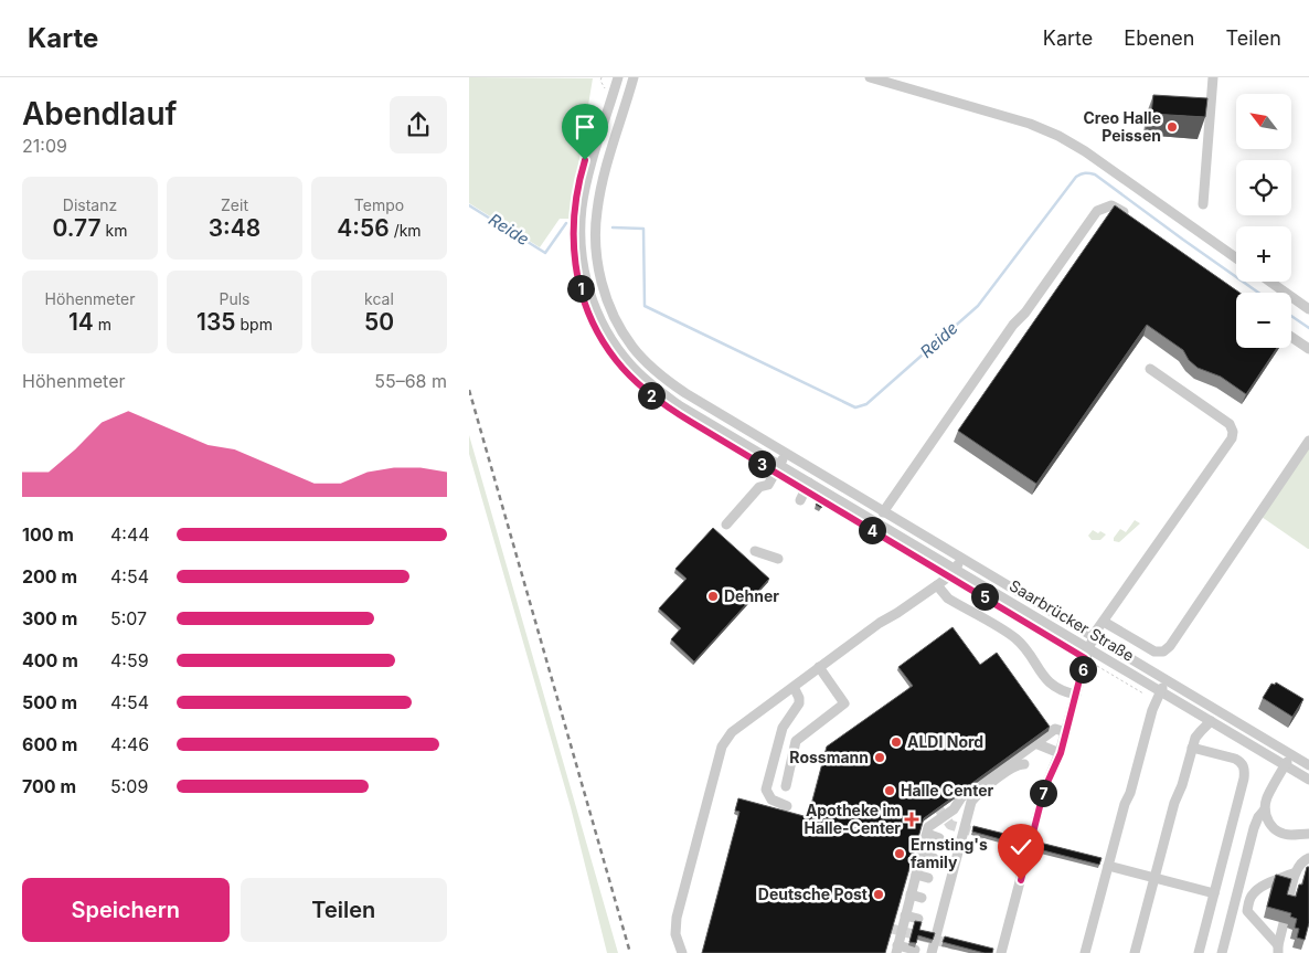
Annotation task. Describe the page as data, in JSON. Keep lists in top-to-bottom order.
{
  "streets": {
    "street": ["Saarbrücker Straße"]
  },
  "water": ["Reide"],
  "places": {
    "other": [
      "Creo Halle Peissen",
      "Dehner",
      "ALDI Nord",
      "Rossmann",
      "Halle Center",
      "Ernsting's family",
      "Deutsche Post"
    ],
    "health": ["Apotheke im Halle-Center"]
  },
  "north": "top left",
  "page": {
    "header": "Karte",
    "nav": ["Karte", "Ebenen", "Teilen"],
    "heading": ["Abendlauf", "21:09"],
    "map_buttons": ["+", "−"],
    "stats": [
      ["Distanz", "0.77 km"],
      ["Zeit", "3:48"],
      ["Tempo", "4:56 /km"],
      ["Höhenmeter", "14 m"],
      ["Puls", "135 bpm"],
      ["kcal", "50"]
    ],
    "pins": [
      "1",
      "2",
      "3",
      "4",
      "5",
      "6",
      "7"
    ],
    "chart": ["Höhenmeter", "55–68 m"],
    "list": [
      {
        "name": "100 m",
        "note": "4:44"
      },
      {
        "name": "200 m",
        "note": "4:54"
      },
      {
        "name": "300 m",
        "note": "5:07"
      },
      {
        "name": "400 m",
        "note": "4:59"
      },
      {
        "name": "500 m",
        "note": "4:54"
      },
      {
        "name": "600 m",
        "note": "4:46"
      },
      {
        "name": "700 m",
        "note": "5:09"
      }
    ],
    "buttons": ["Speichern", "Teilen"]
  }
}
